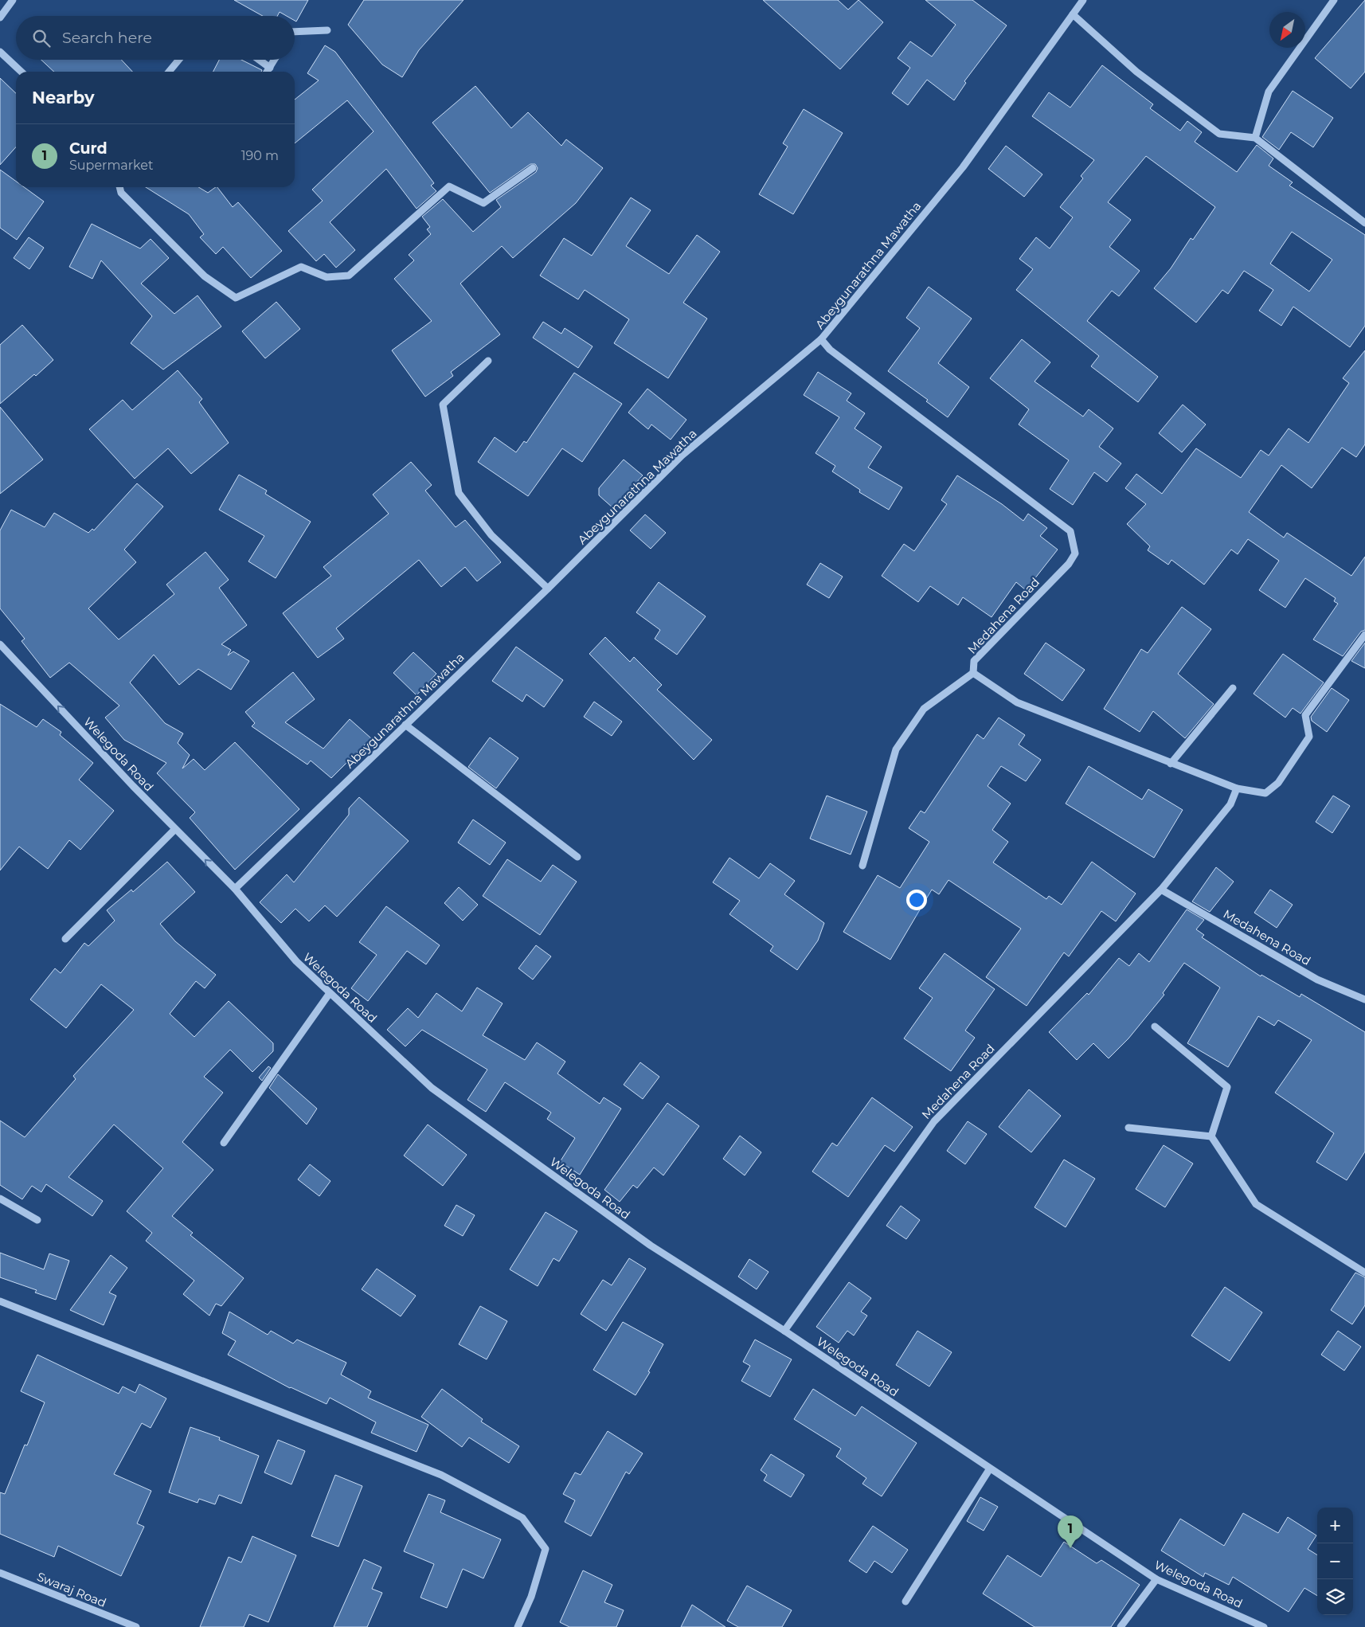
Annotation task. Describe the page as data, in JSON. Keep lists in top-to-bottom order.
{
  "streets": {
    "street": [
      "Abeygunarathna Mawatha",
      "Medahena Road",
      "Welegoda Road",
      "Swaraj Road"
    ]
  },
  "crossings": [
    ["Abeygunarathna Mawatha", "Medahena Road"],
    ["Abeygunarathna Mawatha", "Welegoda Road"],
    ["Medahena Road", "Welegoda Road"]
  ],
  "north": "bottom left",
  "page": {
    "search": "Search here",
    "heading": "Nearby",
    "list": [
      {
        "mark": "1",
        "name": "Curd",
        "note": "Supermarket",
        "value": "190 m"
      }
    ],
    "map_buttons": ["+", "−"],
    "pins": "1"
  }
}
